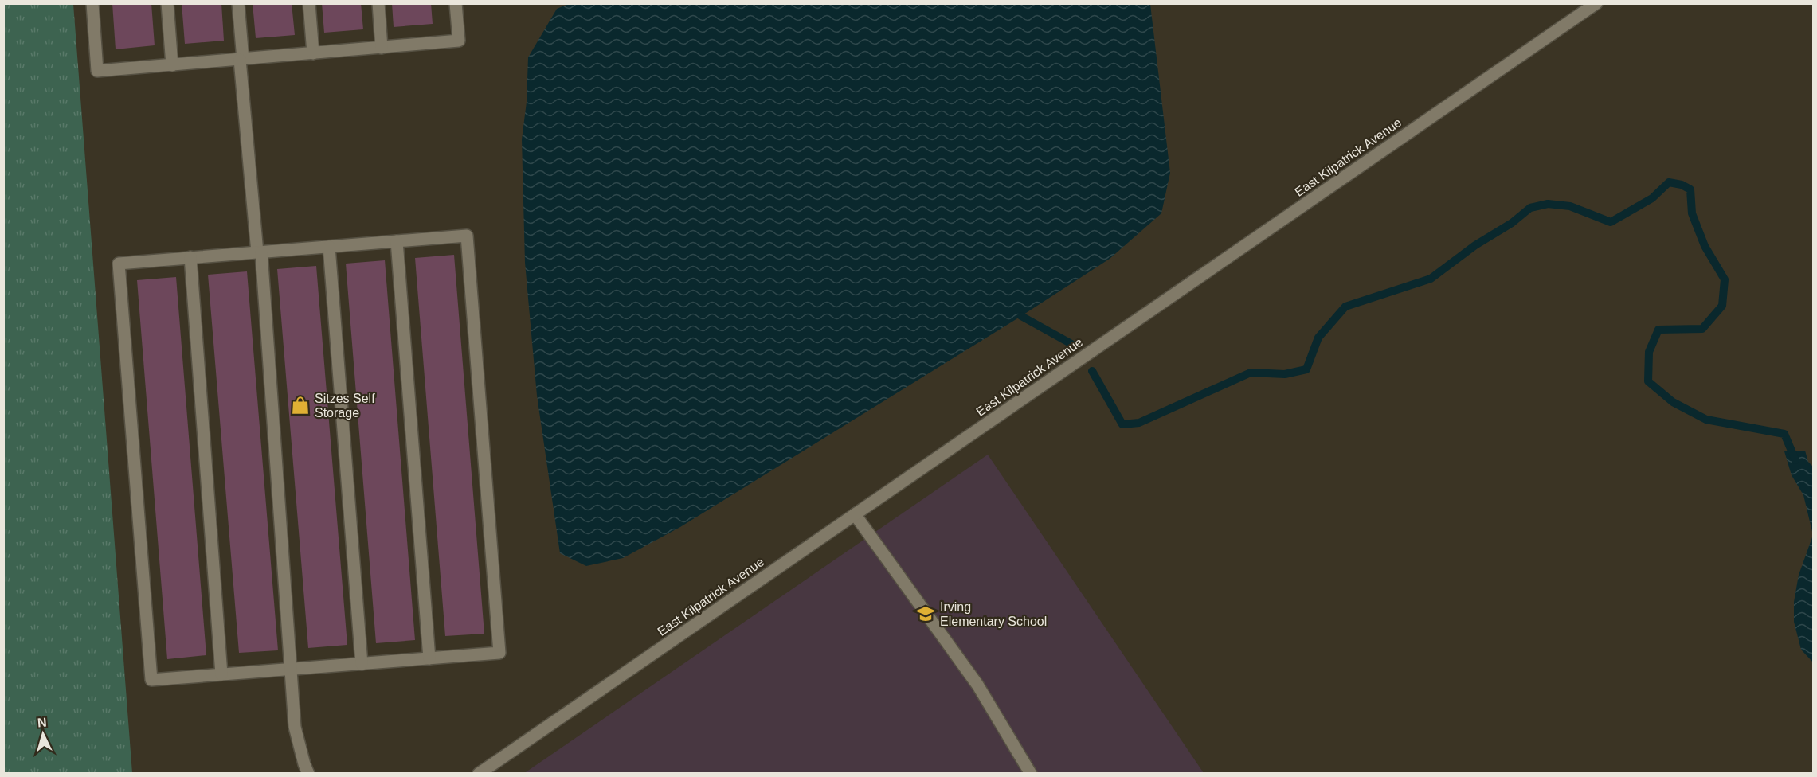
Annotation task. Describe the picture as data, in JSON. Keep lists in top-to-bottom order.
{
  "streets": {
    "street": ["East Kilpatrick Avenue"]
  },
  "places": {
    "shop": ["Sitzes Self Storage"],
    "school or university": ["Irving Elementary School"]
  },
  "north": "top"
}
